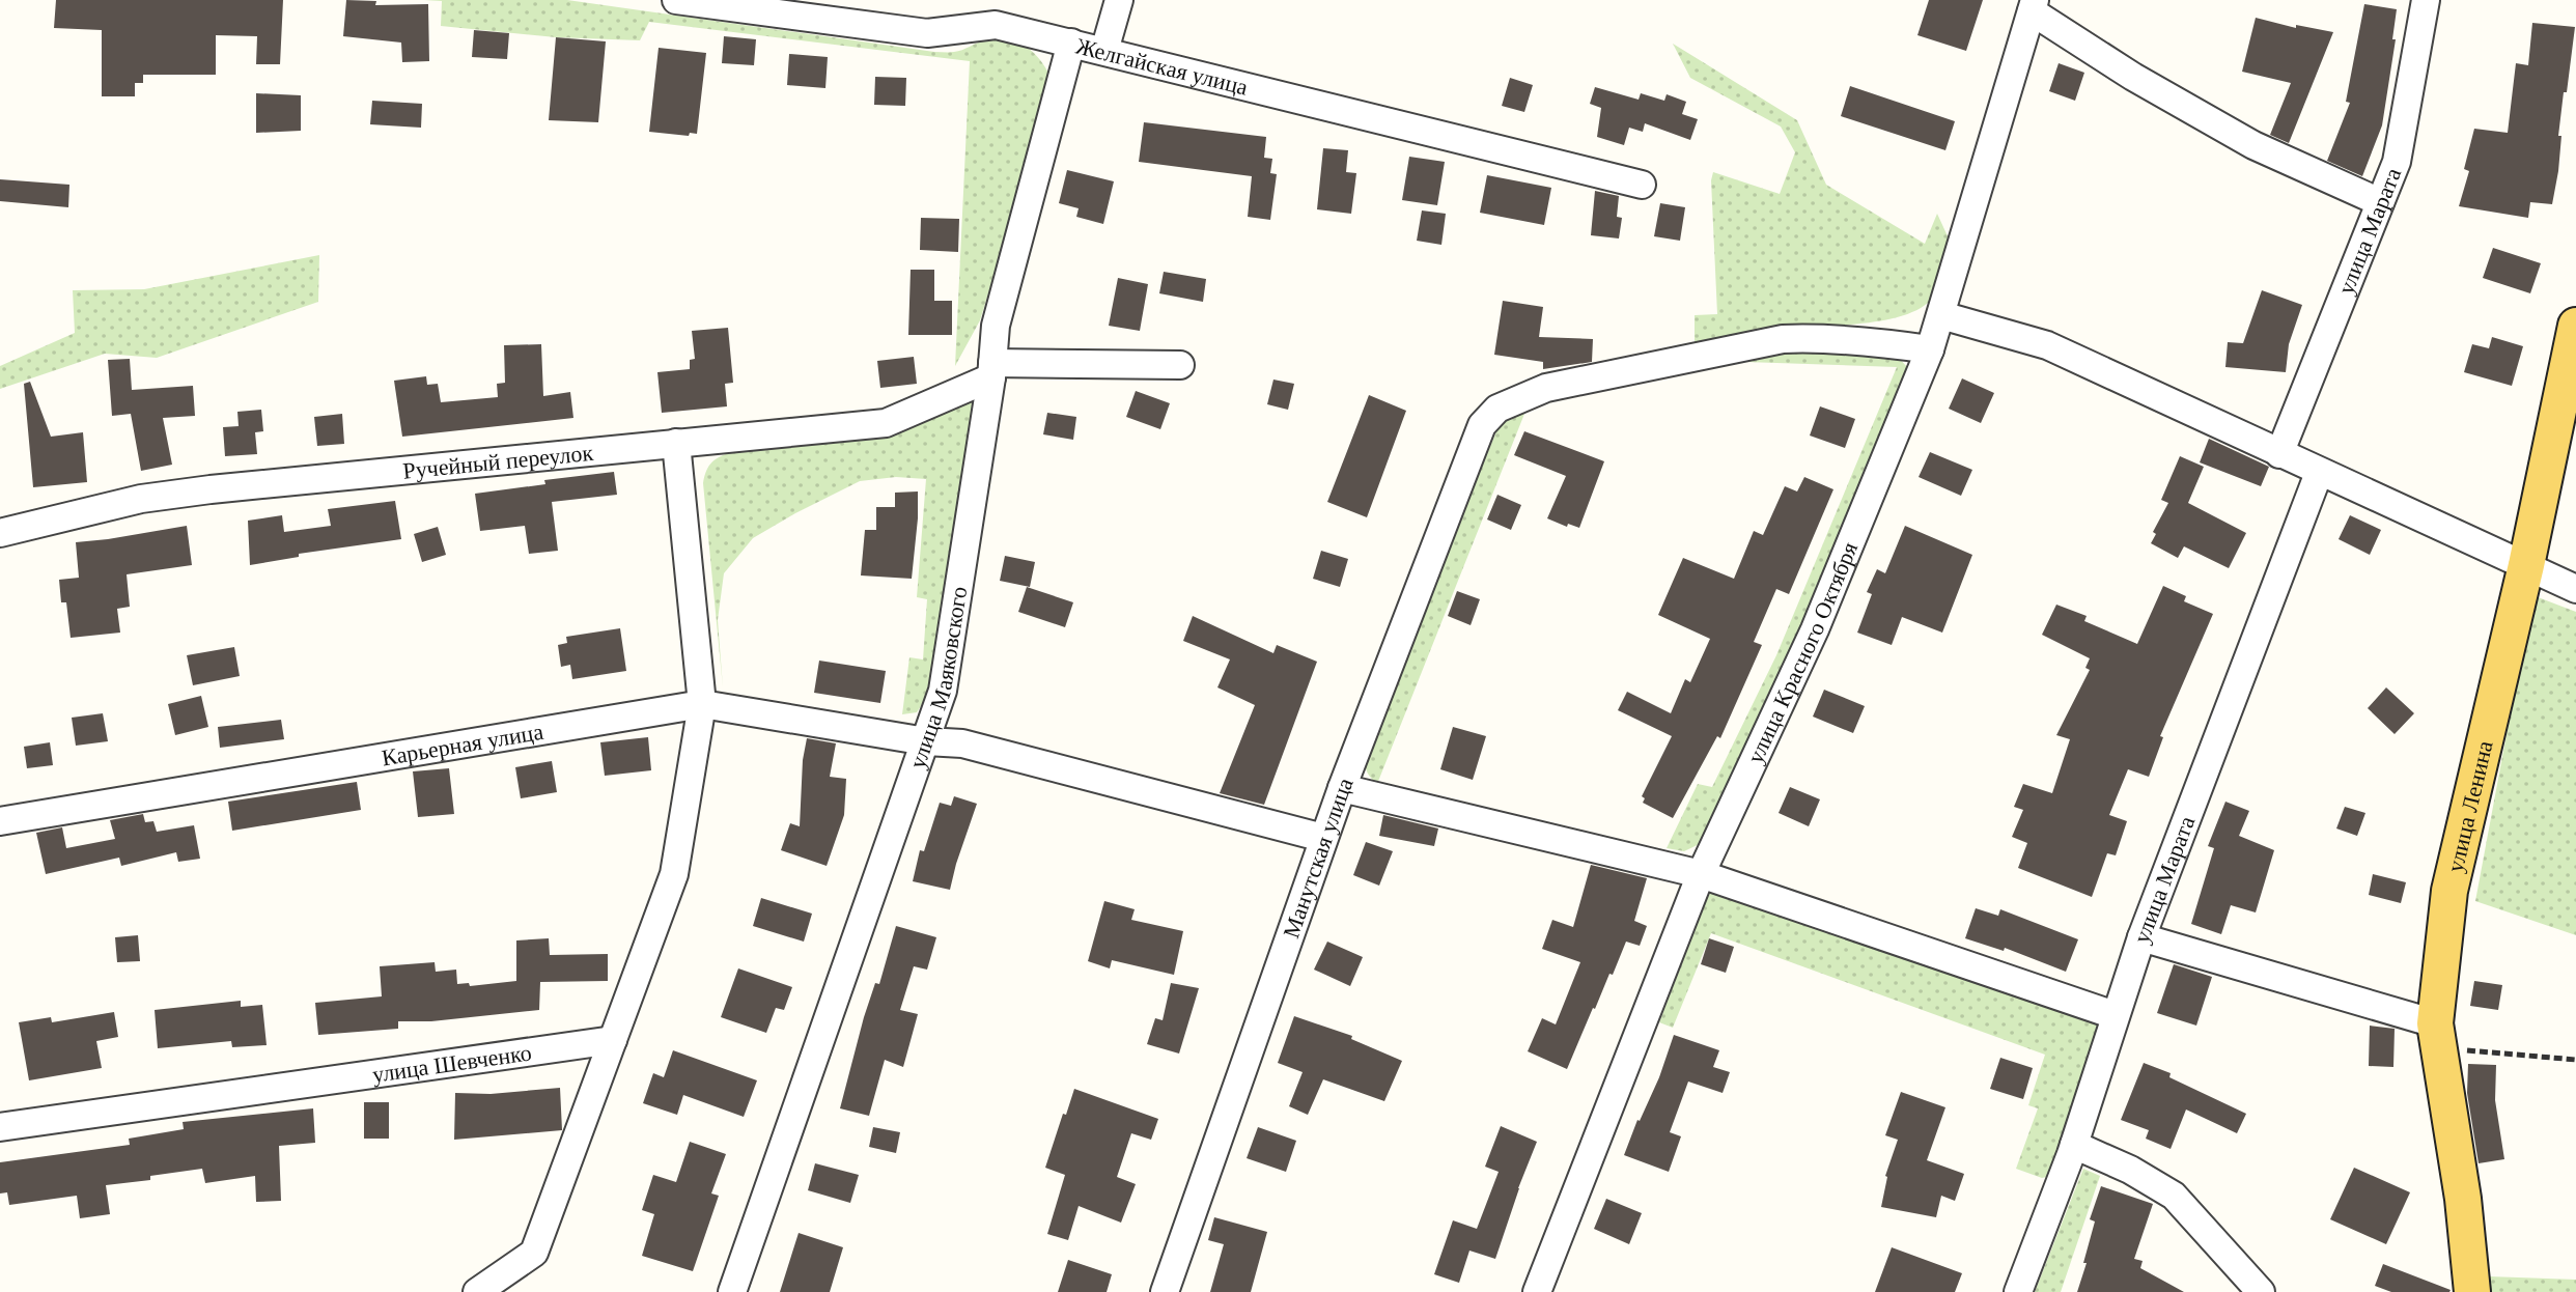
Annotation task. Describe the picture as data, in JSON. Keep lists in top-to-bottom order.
{
  "streets": {
    "main road": ["улица Ленина"],
    "street": [
      "Желгайская улица",
      "улица Марата",
      "Ручейный переулок",
      "улица Красного Октября",
      "улица Маяковского",
      "Карьерная улица",
      "Манутская улица",
      "улица Шевченко"
    ]
  },
  "crossings": [
    ["Желгайская улица", "улица Маяковского"],
    ["Ручейный переулок", "улица Маяковского"],
    ["улица Красного Октября", "Манутская улица"],
    ["улица Маяковского", "Карьерная улица"],
    ["Карьерная улица", "Манутская улица"]
  ]
}
